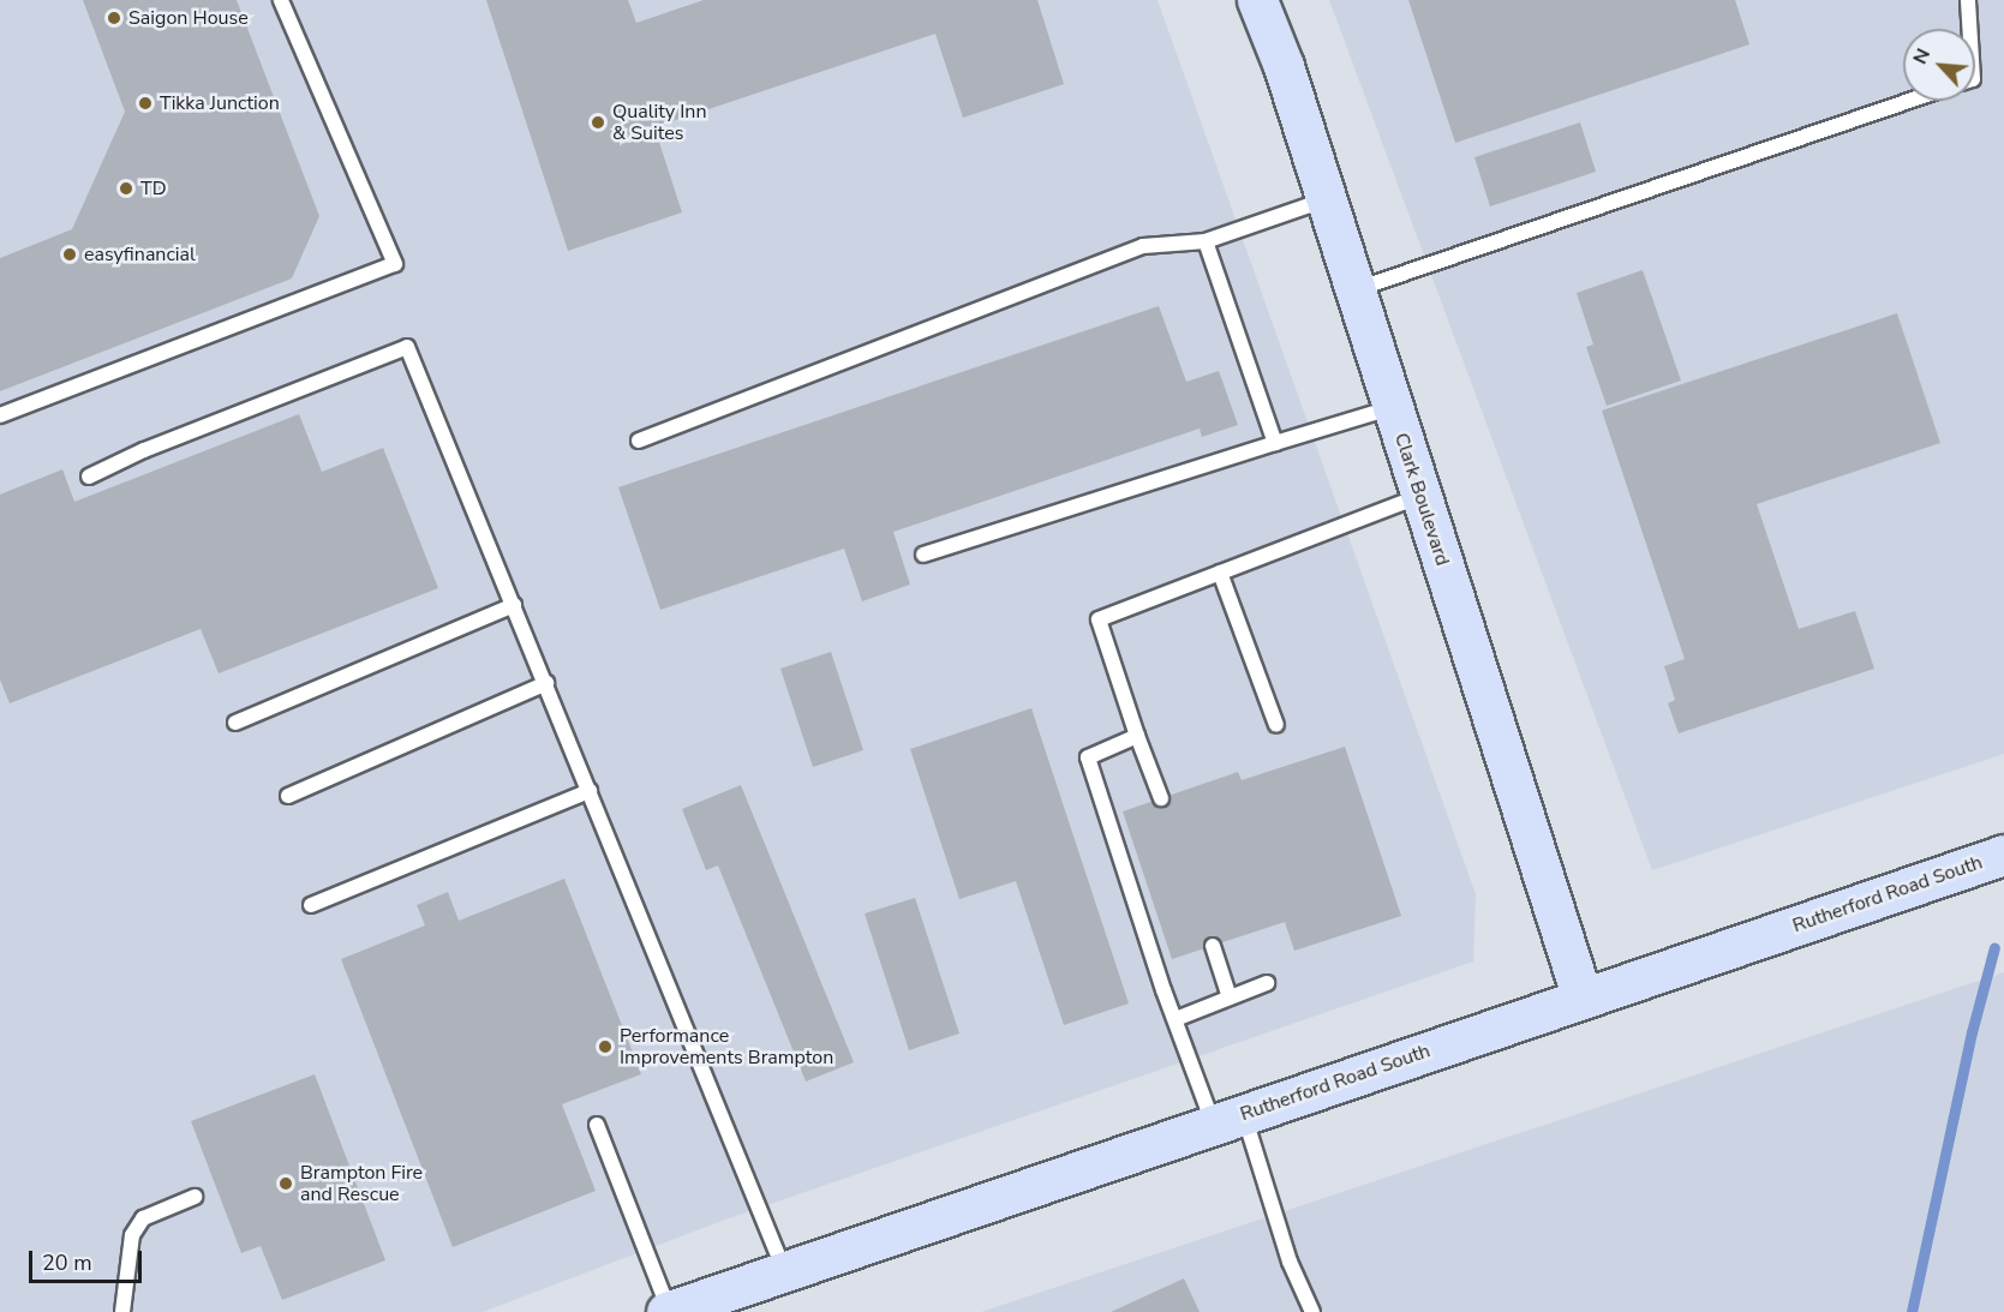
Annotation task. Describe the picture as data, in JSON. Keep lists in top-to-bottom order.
{
  "streets": {
    "street": ["Clark Boulevard", "Rutherford Road South"]
  },
  "crossings": [
    ["Clark Boulevard", "Rutherford Road South"]
  ],
  "places": [
    "Saigon House",
    "Tikka Junction",
    "Quality Inn & Suites",
    "TD",
    "easyfinancial",
    "Performance Improvements Brampton",
    "Brampton Fire and Rescue"
  ],
  "scale_bar": "20 m",
  "north": "top left"
}
